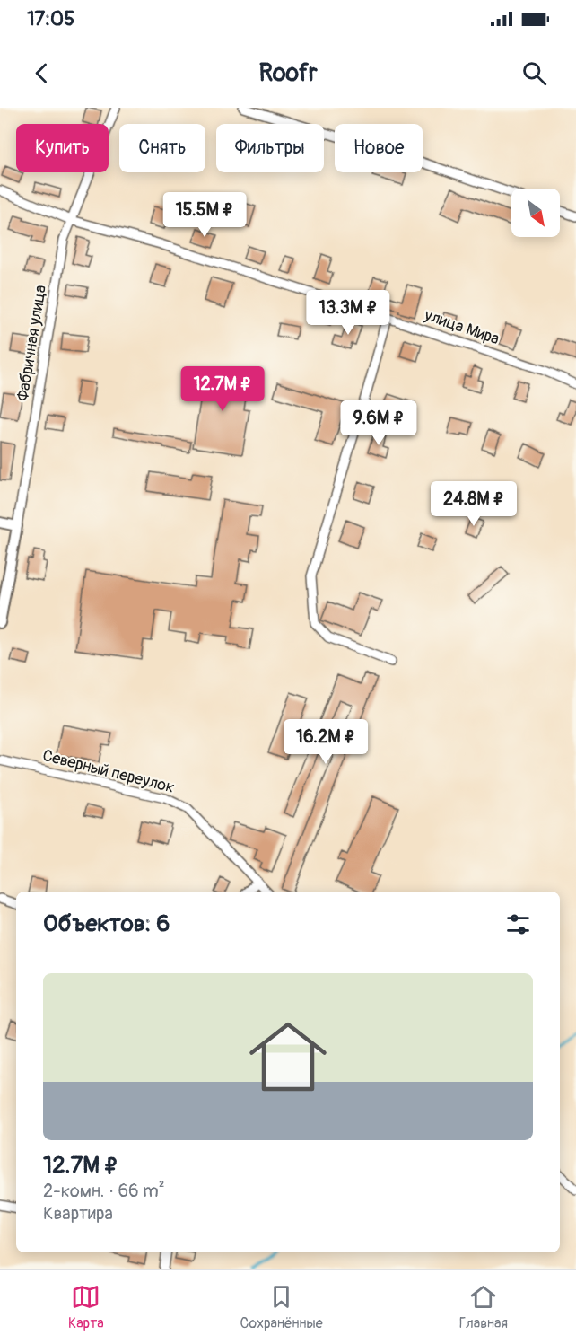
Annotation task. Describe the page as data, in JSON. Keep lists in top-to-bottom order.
{
  "streets": {
    "street": ["улица Мира", "Фабричная улица", "Северный переулок"]
  },
  "crossings": [
    ["улица Мира", "Фабричная улица"]
  ],
  "north": "bottom right",
  "page": {
    "status": "17:05",
    "header": "Roofr",
    "chip": [
      "Купить",
      "Снять",
      "Фильтры",
      "Новое"
    ],
    "price": [
      "15.5M ₽",
      "13.3M ₽",
      "12.7M ₽",
      "9.6M ₽",
      "24.8M ₽",
      "16.2M ₽"
    ],
    "heading": "Объектов: 6",
    "list": [
      {
        "name": "12.7M ₽",
        "note": "2-комн. · 66 m² · Квартира"
      }
    ],
    "tabs": ["Карта", "Сохранённые", "Главная"]
  }
}
